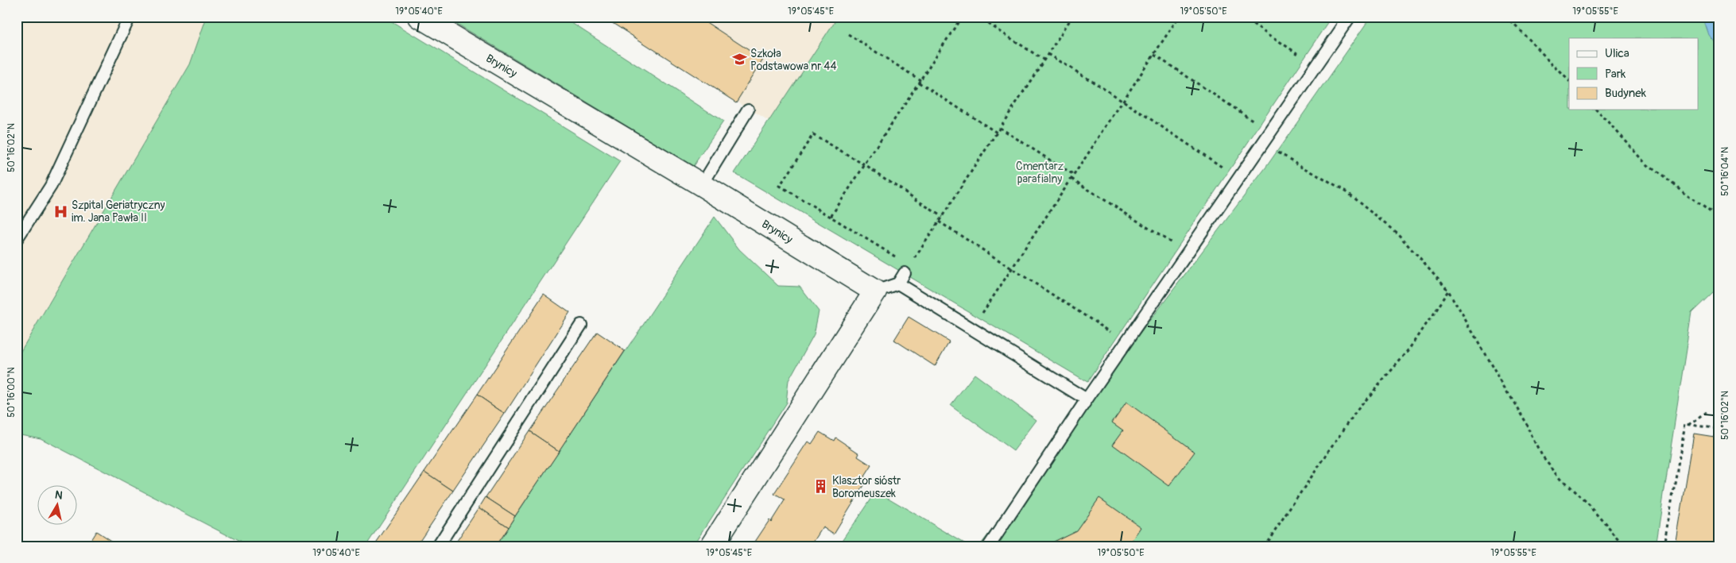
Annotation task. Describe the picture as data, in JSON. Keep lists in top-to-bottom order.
{
  "streets": {
    "street": ["Brynicy"]
  },
  "parks": ["Cmentarz parafialny"],
  "places": {
    "school or university": ["Szkoła Podstawowa nr 44"],
    "hospital": ["Szpital Geriatryczny im. Jana Pawła II"],
    "building": ["Klasztor sióstr Boromeuszek"]
  },
  "legend": ["Ulica", "Park", "Budynek"],
  "north": "top",
  "coordinates": [
    "19°05'40\"E",
    "19°05'45\"E",
    "19°05'50\"E",
    "19°05'55\"E",
    "50°16'02\"N",
    "50°16'04\"N",
    "50°16'00\"N"
  ]
}
